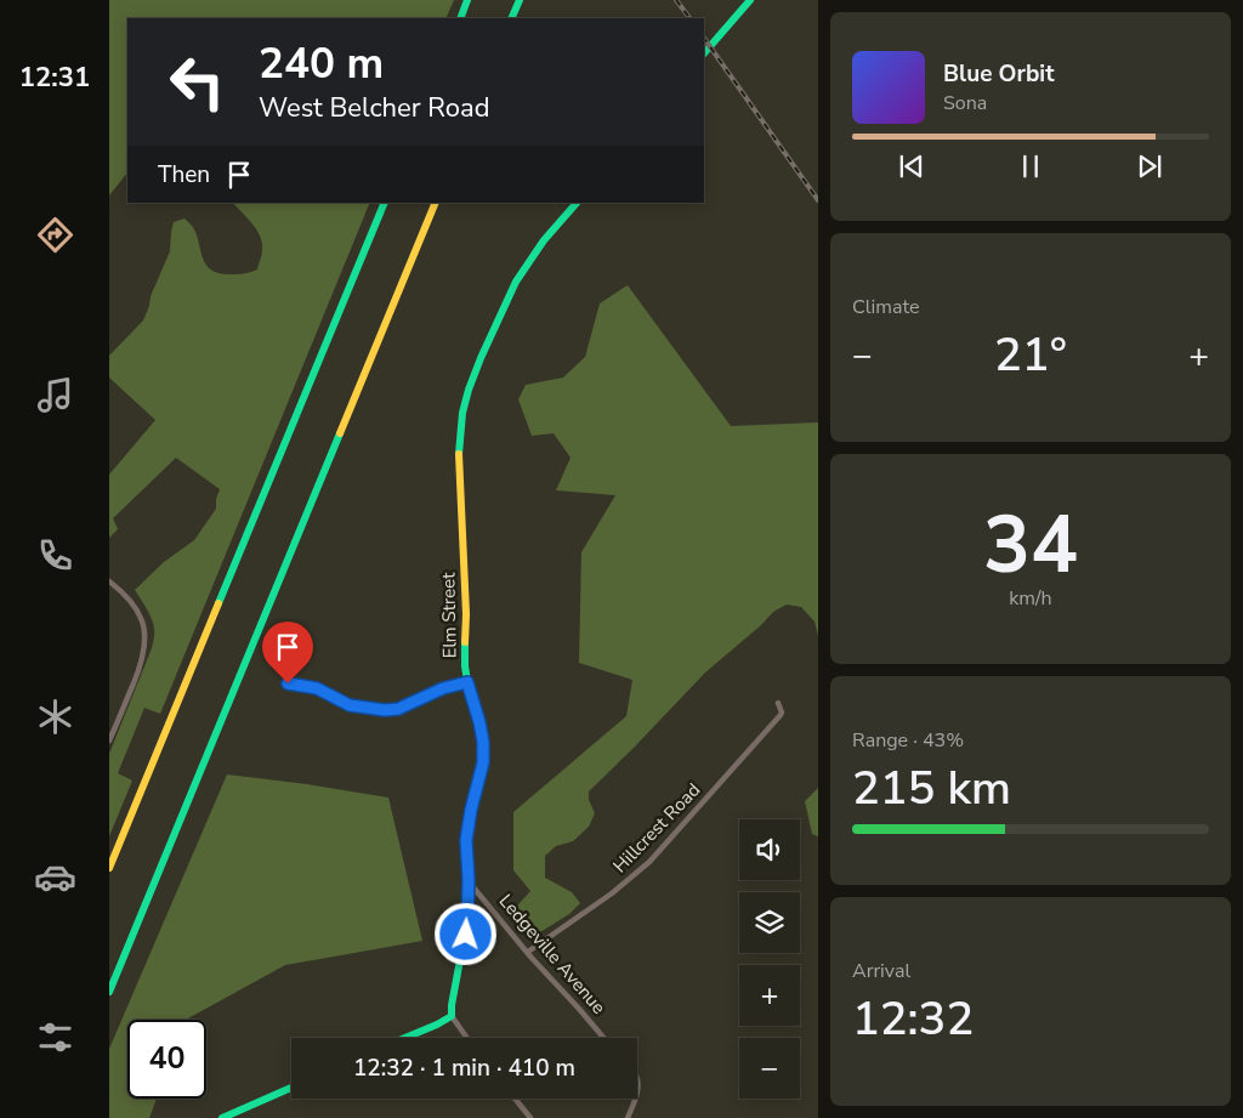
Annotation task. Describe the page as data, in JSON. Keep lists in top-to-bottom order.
{
  "streets": {
    "main road": ["Elm Street"],
    "street": ["Hillcrest Road", "Ledgeville Avenue"]
  },
  "crossings": [
    ["Elm Street", "Ledgeville Avenue"],
    ["Hillcrest Road", "Ledgeville Avenue"]
  ],
  "page": {
    "tabs": "12:31",
    "turn": ["240 m", "West Belcher Road"],
    "song": ["Blue Orbit", "Sona"],
    "then": "Then",
    "tile": [
      "Climate",
      ["34", "km/h"],
      ["Range · 43%", "215 km"],
      ["Arrival", "12:32"]
    ],
    "heat": ["−", "21°", "+"],
    "map_buttons": ["+", "−"],
    "limit": "40",
    "trip": "12:32 · 1 min · 410 m"
  }
}
